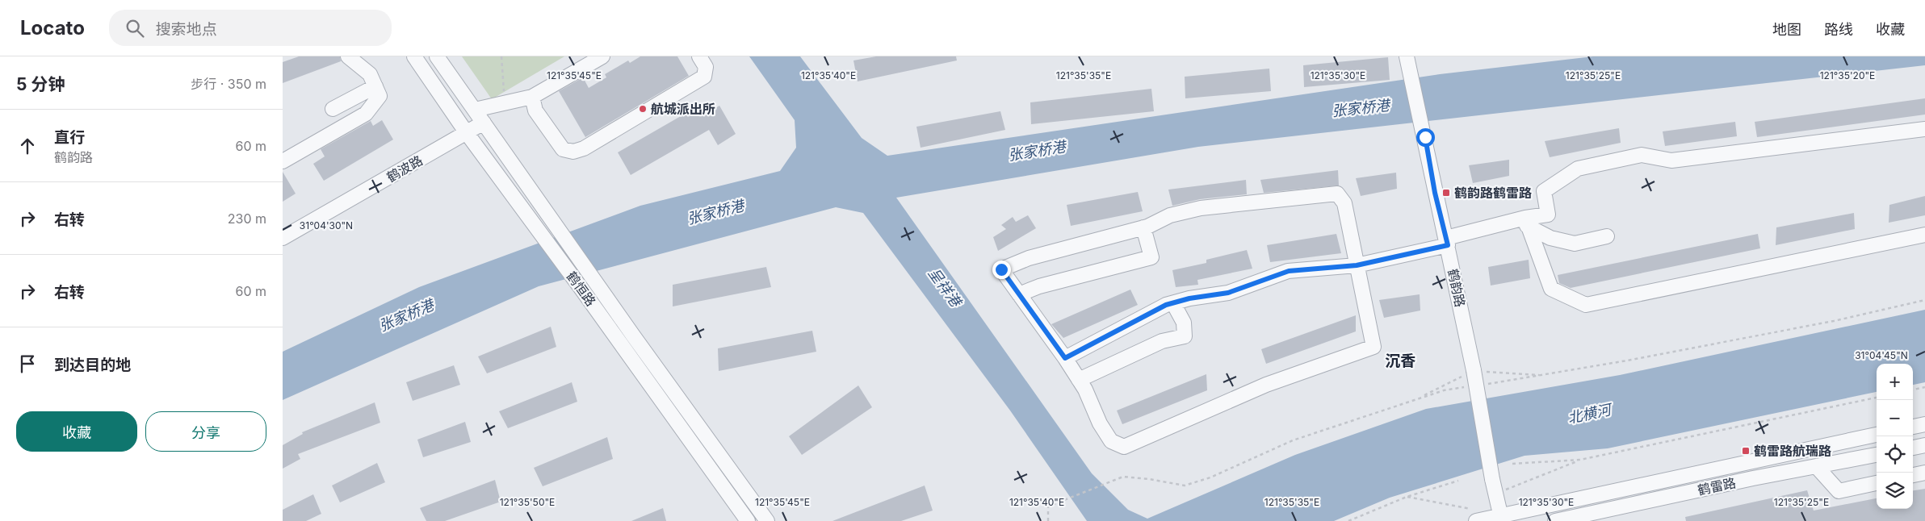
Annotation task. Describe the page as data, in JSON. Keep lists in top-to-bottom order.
{
  "streets": {
    "street": [
      "鹤波路",
      "鹤韵路",
      "鹤恒路",
      "鹤雷路"
    ]
  },
  "crossings": [
    ["鹤波路", "鹤恒路"]
  ],
  "districts": ["沉香"],
  "water": ["张家桥港", "呈祥港", "北横河"],
  "places": {
    "other": ["航城派出所"],
    "transit": ["鹤韵路鹤雷路", "鹤雷路航瑞路"]
  },
  "page": {
    "header": "Locato",
    "search": "搜索地点",
    "nav": ["地图", "路线", "收藏"],
    "heading": ["5 分钟", "步行 · 350 m"],
    "list": [
      ["直行", "鹤韵路", "60 m"],
      ["右转", "230 m"],
      ["右转", "60 m"],
      "到达目的地"
    ],
    "map_buttons": ["+", "−"],
    "buttons": ["收藏", "分享"]
  },
  "coordinates": [
    "121°35'45\"E",
    "121°35'40\"E",
    "121°35'35\"E",
    "121°35'30\"E",
    "121°35'25\"E",
    "121°35'20\"E",
    "31°04'30\"N",
    "31°04'45\"N",
    "121°35'50\"E"
  ]
}
